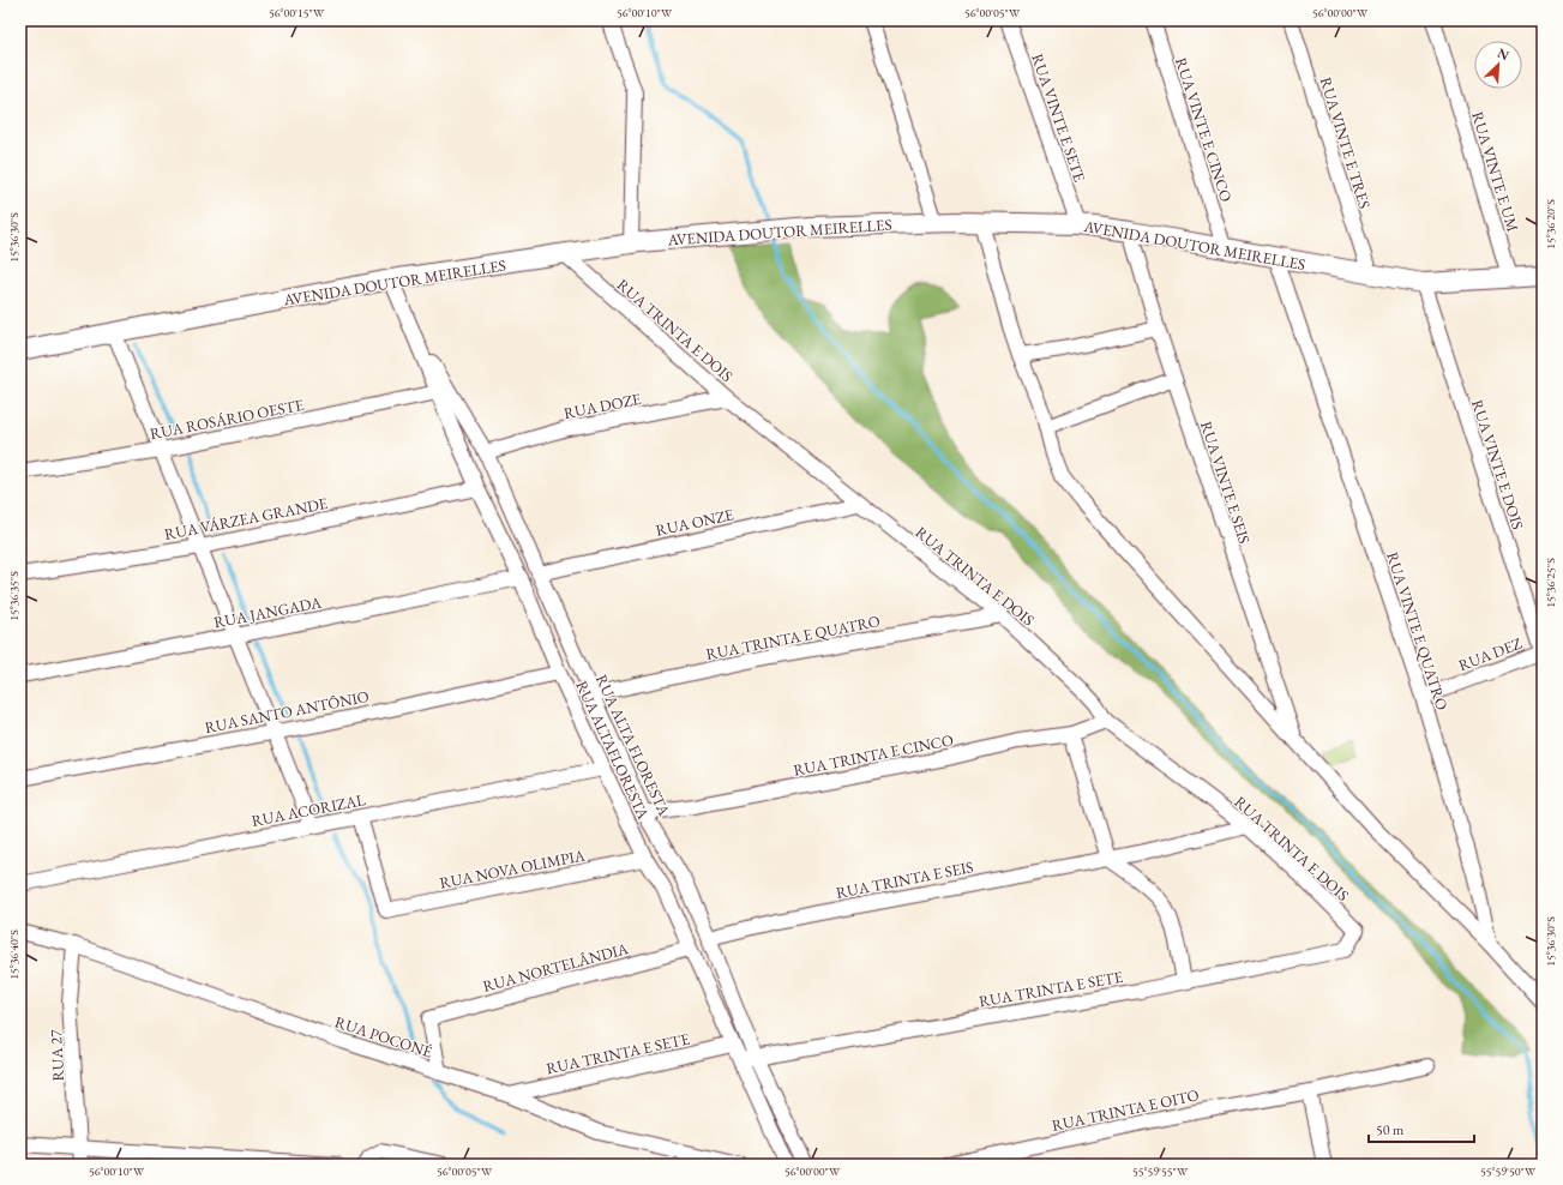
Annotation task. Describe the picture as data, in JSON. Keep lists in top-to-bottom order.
{
  "streets": {
    "street": [
      "RUA VINTE E SETE",
      "RUA VINTE E CINCO",
      "RUA VINTE E TRES",
      "RUA VINTE E UM",
      "AVENIDA DOUTOR MEIRELLES",
      "RUA TRINTA E DOIS",
      "RUA DOZE",
      "RUA ROSÁRIO OESTE",
      "RUA VINTE E DOIS",
      "RUA VINTE E SEIS",
      "RUA VÁRZEA GRANDE",
      "RUA ONZE",
      "RUA JANGADA",
      "RUA VINTE E QUATRO",
      "RUA TRINTA E QUATRO",
      "RUA DEZ",
      "RUA SANTO ANTÔNIO",
      "RUA ALTA FLORESTA",
      "RUA ALTAFLORESTA",
      "RUA TRINTA E CINCO",
      "RUA ACORIZAL",
      "RUA NOVA OLIMPIA",
      "RUA TRINTA E SEIS",
      "RUA NORTELÂNDIA",
      "RUA TRINTA E SETE",
      "RUA POCONÉ",
      "RUA 27",
      "RUA TRINTA E OITO"
    ]
  },
  "crossings": [
    ["RUA VINTE E SETE", "AVENIDA DOUTOR MEIRELLES"],
    ["RUA VINTE E CINCO", "AVENIDA DOUTOR MEIRELLES"],
    ["RUA VINTE E TRES", "AVENIDA DOUTOR MEIRELLES"],
    ["RUA VINTE E UM", "AVENIDA DOUTOR MEIRELLES"],
    ["AVENIDA DOUTOR MEIRELLES", "RUA TRINTA E DOIS"],
    ["AVENIDA DOUTOR MEIRELLES", "RUA VINTE E DOIS"],
    ["AVENIDA DOUTOR MEIRELLES", "RUA VINTE E SEIS"],
    ["AVENIDA DOUTOR MEIRELLES", "RUA VINTE E QUATRO"],
    ["AVENIDA DOUTOR MEIRELLES", "RUA ALTAFLORESTA"],
    ["RUA TRINTA E DOIS", "RUA DOZE"],
    ["RUA TRINTA E DOIS", "RUA ONZE"],
    ["RUA TRINTA E DOIS", "RUA TRINTA E QUATRO"],
    ["RUA TRINTA E DOIS", "RUA TRINTA E CINCO"],
    ["RUA TRINTA E DOIS", "RUA TRINTA E SETE"],
    ["RUA DOZE", "RUA ALTA FLORESTA"],
    ["RUA ROSÁRIO OESTE", "RUA ALTAFLORESTA"],
    ["RUA VINTE E DOIS", "RUA DEZ"],
    ["RUA VÁRZEA GRANDE", "RUA ALTAFLORESTA"],
    ["RUA ONZE", "RUA ALTA FLORESTA"],
    ["RUA JANGADA", "RUA ALTAFLORESTA"],
    ["RUA VINTE E QUATRO", "RUA DEZ"],
    ["RUA TRINTA E QUATRO", "RUA ALTA FLORESTA"],
    ["RUA SANTO ANTÔNIO", "RUA ALTAFLORESTA"],
    ["RUA ALTA FLORESTA", "RUA ALTAFLORESTA"],
    ["RUA ALTA FLORESTA", "RUA TRINTA E CINCO"],
    ["RUA ALTA FLORESTA", "RUA TRINTA E SEIS"],
    ["RUA ALTA FLORESTA", "RUA TRINTA E SETE"],
    ["RUA ALTAFLORESTA", "RUA ACORIZAL"],
    ["RUA ALTAFLORESTA", "RUA NOVA OLIMPIA"],
    ["RUA ALTAFLORESTA", "RUA NORTELÂNDIA"],
    ["RUA ALTAFLORESTA", "RUA TRINTA E SETE"],
    ["RUA ACORIZAL", "RUA NOVA OLIMPIA"],
    ["RUA NORTELÂNDIA", "RUA POCONÉ"],
    ["RUA TRINTA E SETE", "RUA POCONÉ"],
    ["RUA POCONÉ", "RUA 27"]
  ],
  "scale_bar": "50 m",
  "north": "top right",
  "coordinates": [
    "56°00'15\"W",
    "56°00'10\"W",
    "56°00'05\"W",
    "56°00'00\"W",
    "15°36'20\"S",
    "15°36'30\"S",
    "15°36'25\"S",
    "15°36'35\"S",
    "15°36'40\"S",
    "55°59'55\"W",
    "55°59'50\"W"
  ]
}
